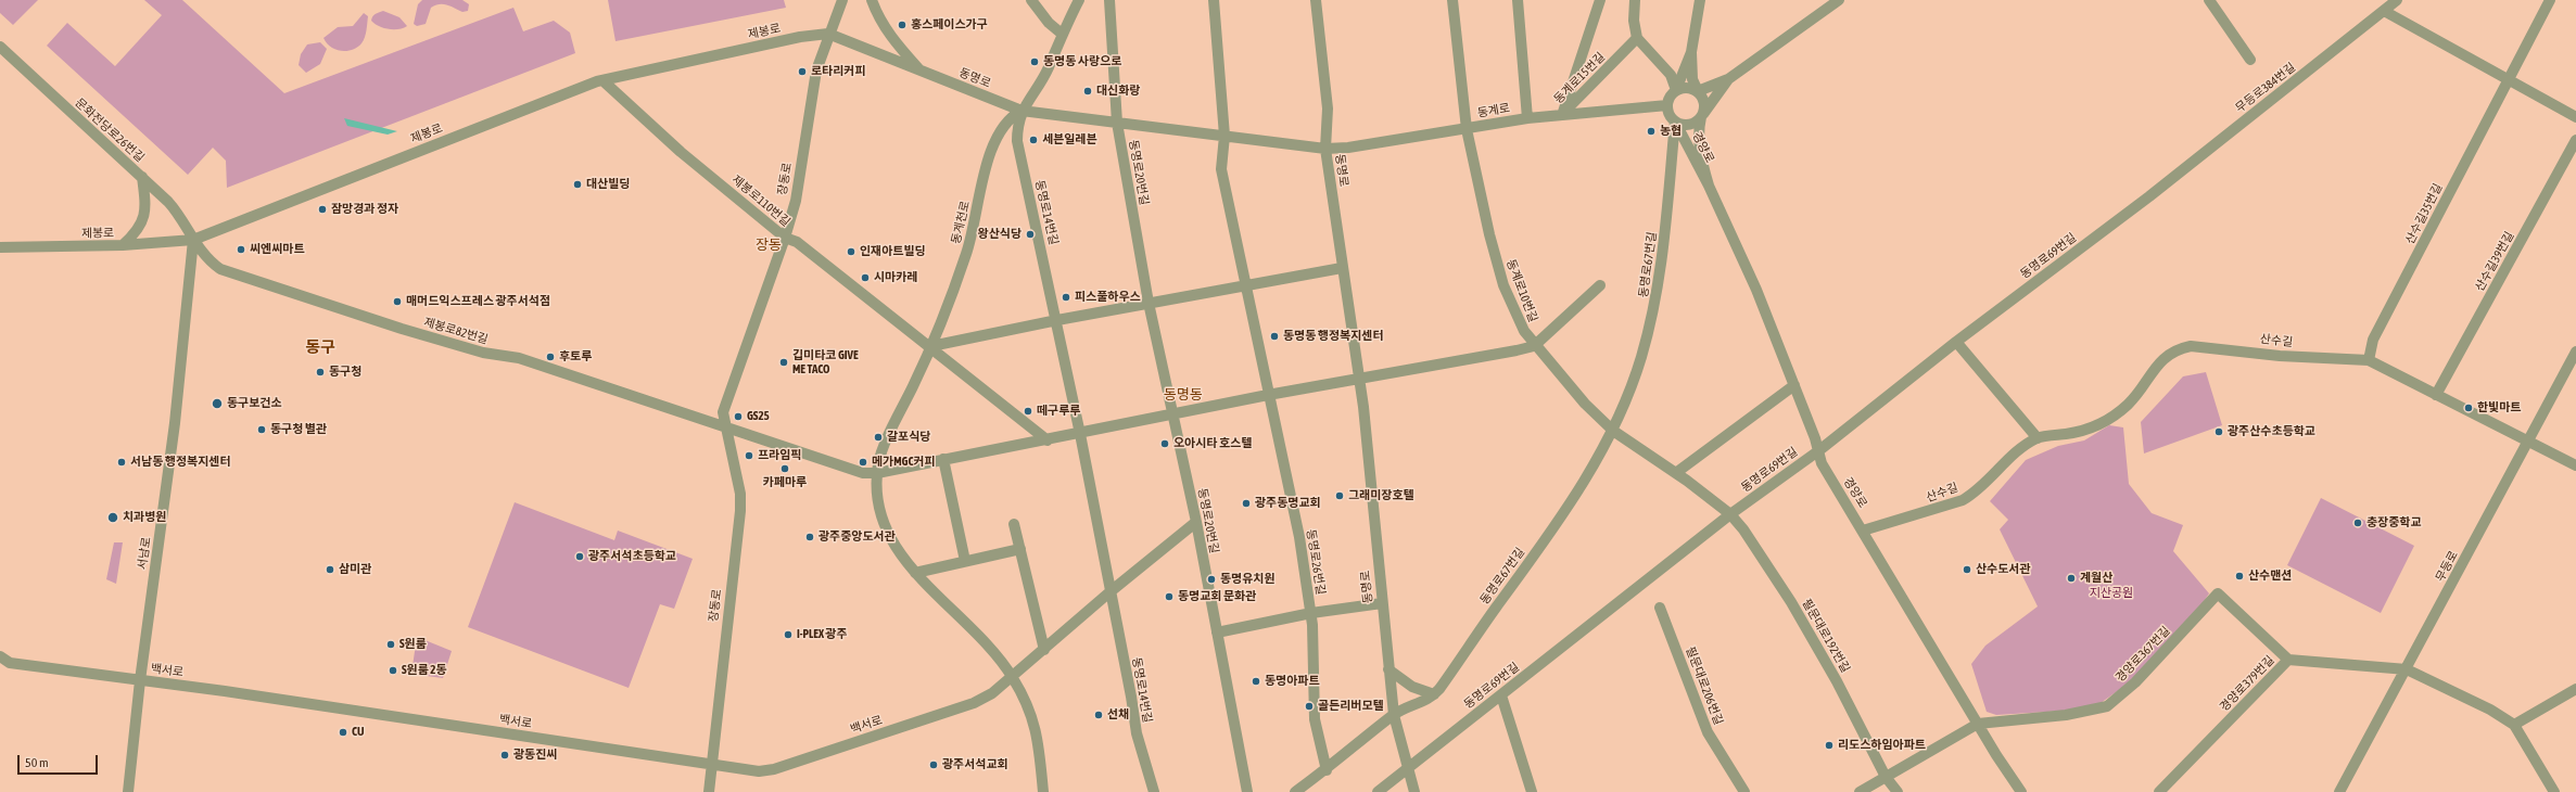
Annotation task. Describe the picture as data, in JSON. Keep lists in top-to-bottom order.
{
  "streets": {
    "street": [
      "제봉로",
      "동명로",
      "동계로15번길",
      "무등로384번길",
      "동계로",
      "문화전당로26번길",
      "경양로",
      "동명로20번길",
      "장동로",
      "제봉로110번길",
      "동명로14번길",
      "산수길35번길",
      "동계천로",
      "동명로69번길",
      "산수길39번길",
      "동명로67번길",
      "동계로10번길",
      "제봉로82번길",
      "산수길",
      "서남로",
      "동명로26번길",
      "무등로",
      "필문대로192번길",
      "경양로367번길",
      "백서로",
      "경양로379번길",
      "필문대로206번길"
    ]
  },
  "crossings": [
    ["제봉로", "동명로"],
    ["제봉로", "문화전당로26번길"],
    ["제봉로", "장동로"],
    ["제봉로", "제봉로110번길"],
    ["제봉로", "제봉로82번길"],
    ["제봉로", "서남로"],
    ["동명로", "동계로"],
    ["동명로", "동명로20번길"],
    ["동명로", "장동로"],
    ["동명로", "동명로14번길"],
    ["동명로", "동계천로"],
    ["동명로", "동명로69번길"],
    ["동명로", "동명로67번길"],
    ["동명로", "동명로26번길"],
    ["동계로15번길", "동계로"],
    ["무등로384번길", "동명로69번길"],
    ["동계로", "경양로"],
    ["동계로", "동명로67번길"],
    ["동계로", "동계로10번길"],
    ["문화전당로26번길", "제봉로82번길"],
    ["문화전당로26번길", "서남로"],
    ["경양로", "동명로69번길"],
    ["경양로", "동명로67번길"],
    ["경양로", "산수길"],
    ["경양로", "경양로367번길"],
    ["장동로", "제봉로110번길"],
    ["장동로", "제봉로82번길"],
    ["장동로", "백서로"],
    ["제봉로110번길", "동계천로"],
    ["동명로14번길", "동계천로"],
    ["산수길35번길", "산수길"],
    ["동계천로", "백서로"],
    ["동명로69번길", "필문대로192번길"],
    ["산수길39번길", "산수길"],
    ["동명로67번길", "동계로10번길"],
    ["제봉로82번길", "서남로"],
    ["산수길", "무등로"],
    ["서남로", "백서로"],
    ["무등로", "경양로379번길"],
    ["경양로367번길", "경양로379번길"]
  ],
  "districts": ["장동", "동구", "동명동"],
  "parks": ["지산공원"],
  "places": [
    "홍스페이스가구",
    "동명동 사랑으로",
    "로타리커피",
    "대신화랑",
    "농협",
    "세븐일레븐",
    "대산빌딩",
    "잠망경과 정자",
    "왕산식당",
    "씨엔씨마트",
    "인재아트빌딩",
    "시마카레",
    "피스풀하우스",
    "매머드익스프레스 광주서석점",
    "동명동 행정복지센터",
    "후토루",
    "깁미타코 GIVE ME TACO",
    "동구청",
    "동구보건소",
    "한빛마트",
    "떼구루루",
    "GS25",
    "동구청 별관",
    "광주산수초등학교",
    "갈포식당",
    "오아시타 호스텔",
    "프라임픽",
    "서남동 행정복지센터",
    "메가MGC커피",
    "카페마루",
    "그래미장호텔",
    "광주동명교회",
    "치과병원",
    "충장중학교",
    "광주중앙도서관",
    "광주서석초등학교",
    "삼미관",
    "산수도서관",
    "산수맨션",
    "계월산",
    "동명유치원",
    "동명교회 문화관",
    "I-PLEX 광주",
    "S원룸",
    "S원룸 2동",
    "동명아파트",
    "골든리버모텔",
    "선채",
    "CU",
    "리도스하임아파트",
    "광동진씨",
    "광주서석교회"
  ],
  "scale_bar": "50 m"
}
